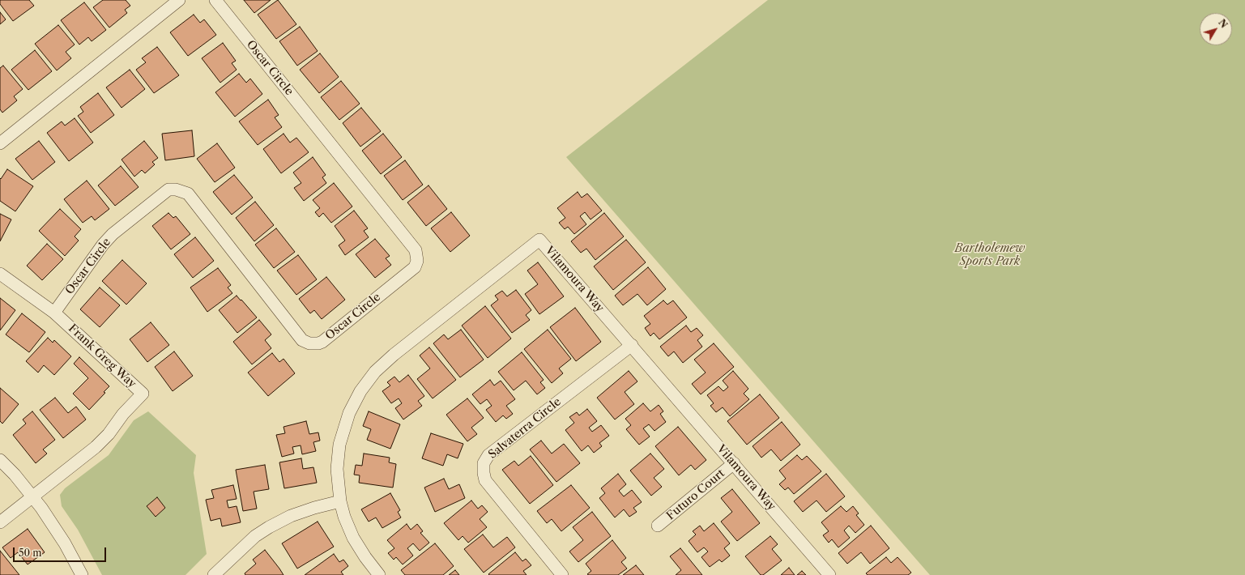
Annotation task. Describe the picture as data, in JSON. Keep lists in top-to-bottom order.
{
  "streets": {
    "street": [
      "Oscar Circle",
      "Vilamoura Way",
      "Frank Greg Way",
      "Salvaterra Circle",
      "Futuro Court"
    ]
  },
  "crossings": [
    ["Oscar Circle", "Frank Greg Way"],
    ["Vilamoura Way", "Salvaterra Circle"],
    ["Vilamoura Way", "Futuro Court"]
  ],
  "parks": ["Bartholemew Sports Park"],
  "scale_bar": "50 m",
  "north": "top right"
}
